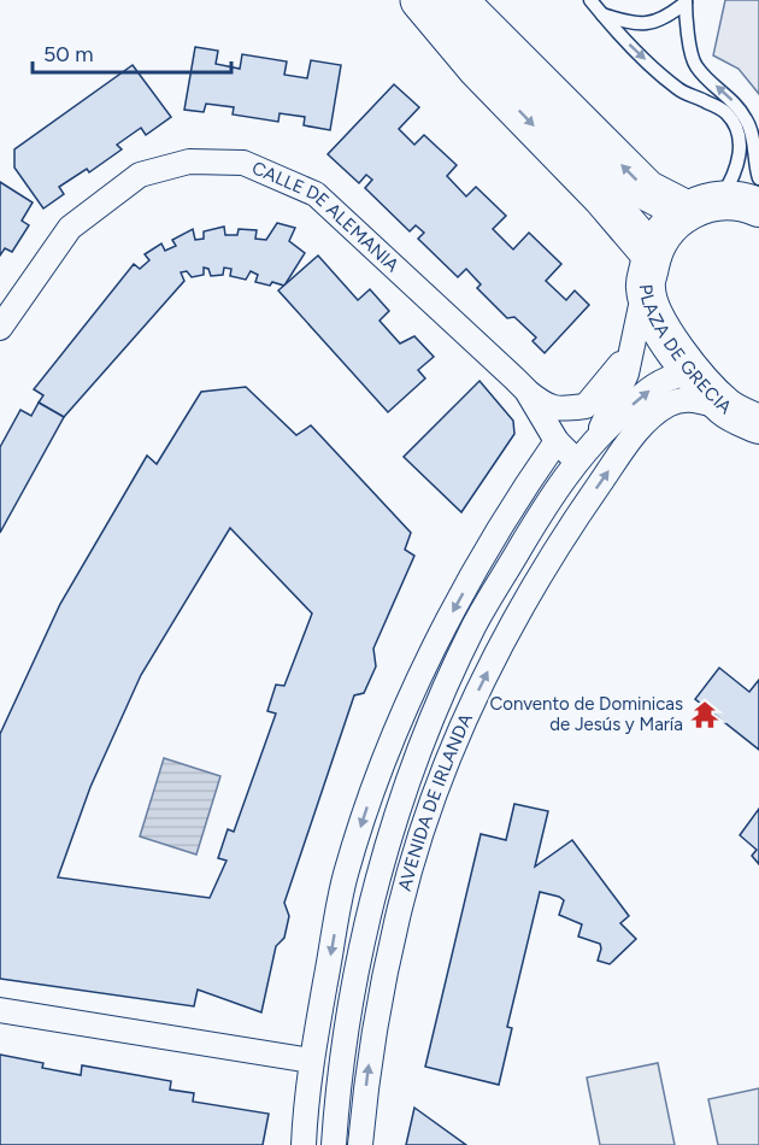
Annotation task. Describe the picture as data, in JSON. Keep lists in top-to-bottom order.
{
  "streets": {
    "main road": ["PLAZA DE GRECIA"],
    "street": ["CALLE DE ALEMANIA", "AVENIDA DE IRLANDA"]
  },
  "crossings": [
    ["CALLE DE ALEMANIA", "AVENIDA DE IRLANDA"],
    ["PLAZA DE GRECIA", "AVENIDA DE IRLANDA"]
  ],
  "places": {
    "temple": ["Convento de Dominicas de Jesús y María"]
  },
  "scale_bar": "50 m"
}
